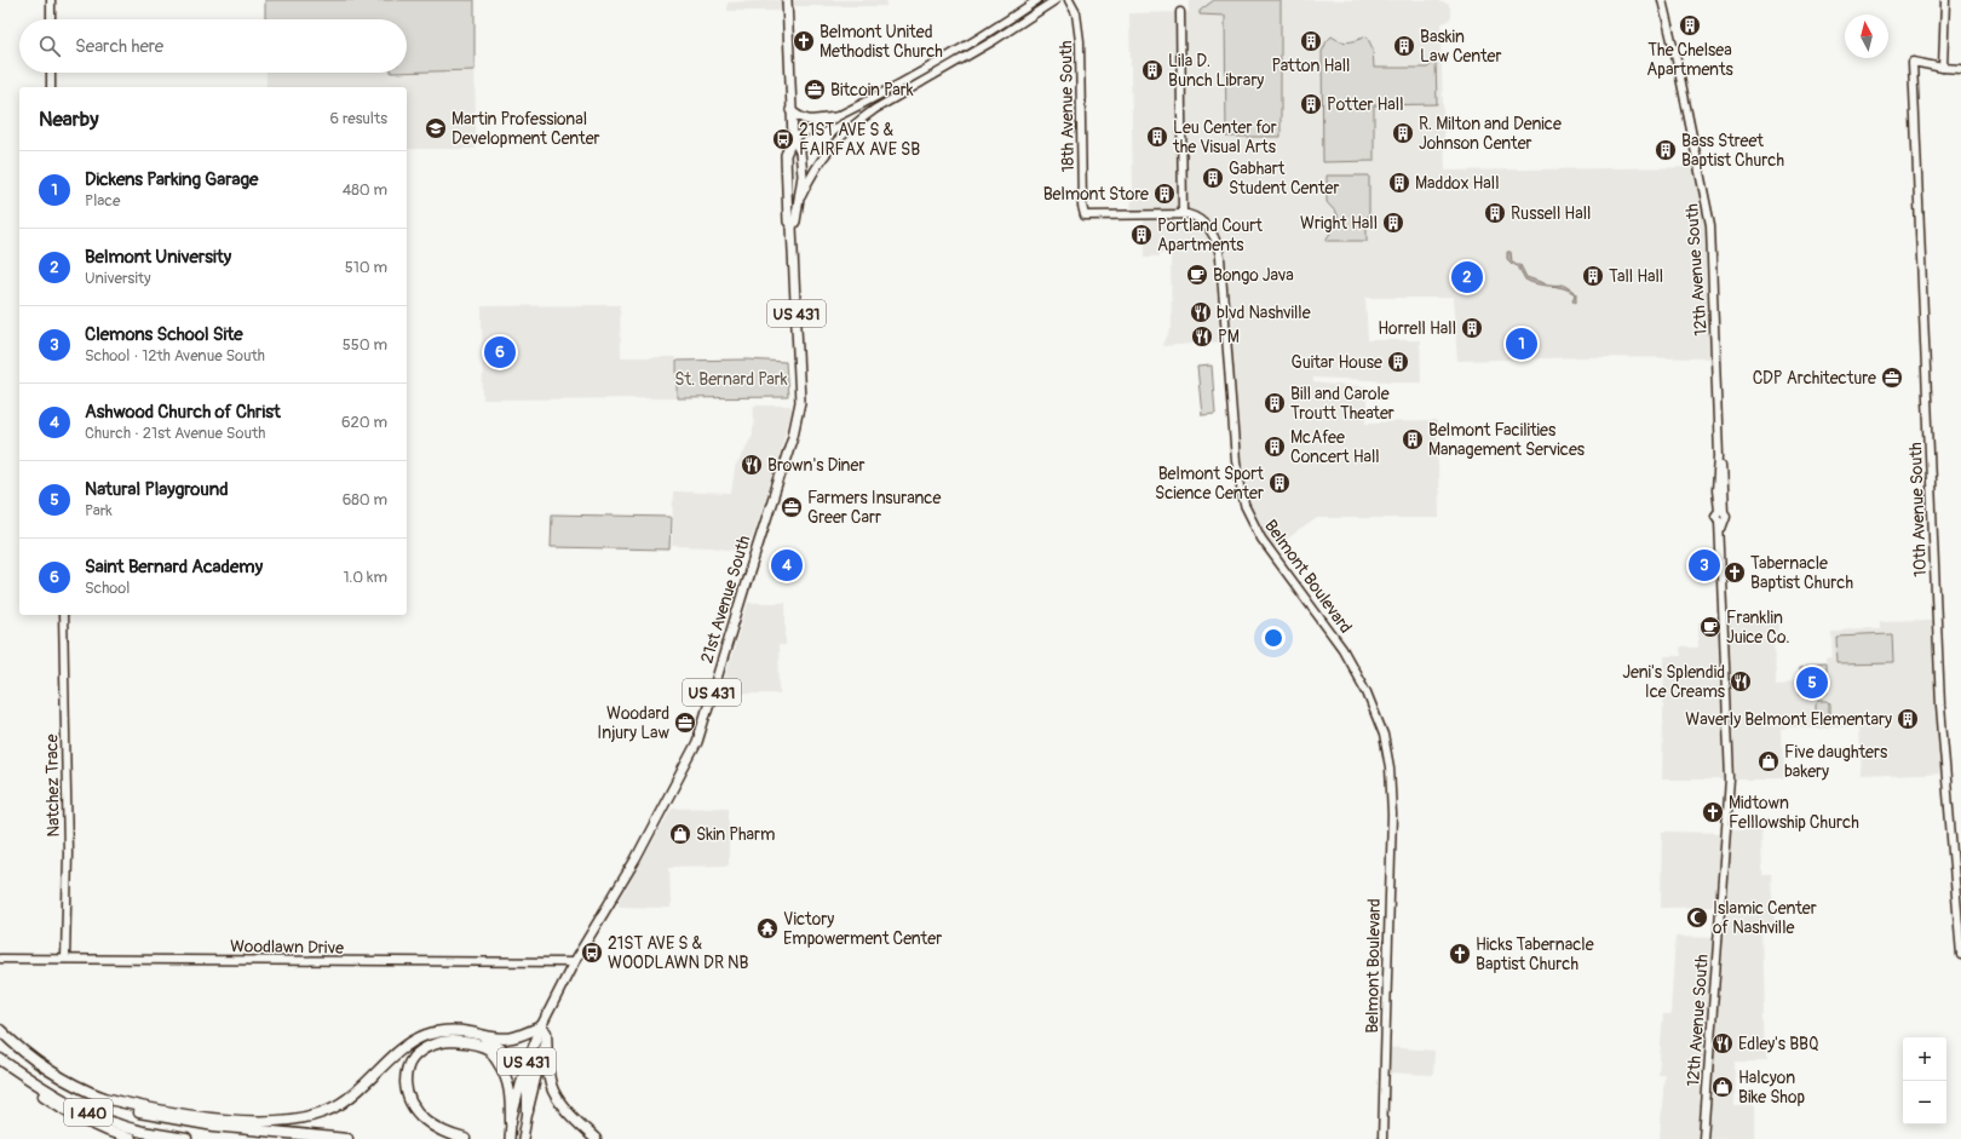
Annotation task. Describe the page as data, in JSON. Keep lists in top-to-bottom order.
{
  "streets": {
    "highway": ["I 440"],
    "main road": [
      "18th Avenue South",
      "12th Avenue South",
      "US 431",
      "10th Avenue South",
      "Belmont Boulevard",
      "21st Avenue South",
      "Natchez Trace",
      "Woodlawn Drive"
    ]
  },
  "crossings": [
    ["18th Avenue South", "Belmont Boulevard"],
    ["US 431", "21st Avenue South"],
    ["21st Avenue South", "Woodlawn Drive"],
    ["Natchez Trace", "Woodlawn Drive"]
  ],
  "parks": ["St. Bernard Park"],
  "places": {
    "building": [
      "The Chelsea Apartments",
      "Patton Hall",
      "Baskin Law Center",
      "Lila D. Bunch Library",
      "Potter Hall",
      "R. Milton and Denice Johnson Center",
      "Leu Center for the Visual Arts",
      "Bass Street Baptist Church",
      "Gabhart Student Center",
      "Maddox Hall",
      "Belmont Store",
      "Russell Hall",
      "Wright Hall",
      "Portland Court Apartments",
      "Tall Hall",
      "Horrell Hall",
      "Guitar House",
      "Bill and Carole Troutt Theater",
      "Belmont Facilities Management Services",
      "McAfee Concert Hall",
      "Belmont Sport Science Center",
      "Waverly Belmont Elementary"
    ],
    "church": [
      "Belmont United Methodist Church",
      "Tabernacle Baptist Church",
      "Midtown Felllowship Church",
      "Hicks Tabernacle Baptist Church"
    ],
    "office": [
      "Bitcoin Park",
      "CDP Architecture",
      "Farmers Insurance Greer Carr",
      "Woodard Injury Law"
    ],
    "school or university": ["Martin Professional Development Center"],
    "bus stop": ["21ST AVE S & FAIRFAX AVE SB", "21ST AVE S & WOODLAWN DR NB"],
    "cafe": ["Bongo Java", "Franklin Juice Co."],
    "restaurant": [
      "blvd Nashville",
      "PM",
      "Brown's Diner",
      "Jeni's Splendid Ice Creams",
      "Edley's BBQ"
    ],
    "shop": ["Five daughters bakery", "Skin Pharm", "Halcyon Bike Shop"],
    "mosque": ["Islamic Center of Nashville"],
    "temple": ["Victory Empowerment Center"]
  },
  "north": "top",
  "page": {
    "search": "Search here",
    "heading": ["Nearby", "6 results"],
    "list": [
      {
        "mark": "1",
        "name": "Dickens Parking Garage",
        "note": "Place",
        "value": "480 m"
      },
      {
        "mark": "2",
        "name": "Belmont University",
        "note": "University",
        "value": "510 m"
      },
      {
        "mark": "3",
        "name": "Clemons School Site",
        "note": "School · 12th Avenue South",
        "value": "550 m"
      },
      {
        "mark": "4",
        "name": "Ashwood Church of Christ",
        "note": "Church · 21st Avenue South",
        "value": "620 m"
      },
      {
        "mark": "5",
        "name": "Natural Playground",
        "note": "Park",
        "value": "680 m"
      },
      {
        "mark": "6",
        "name": "Saint Bernard Academy",
        "note": "School",
        "value": "1.0 km"
      }
    ],
    "pins": [
      "2",
      "1",
      "6",
      "3",
      "4",
      "5"
    ],
    "map_buttons": ["+", "−"]
  }
}
